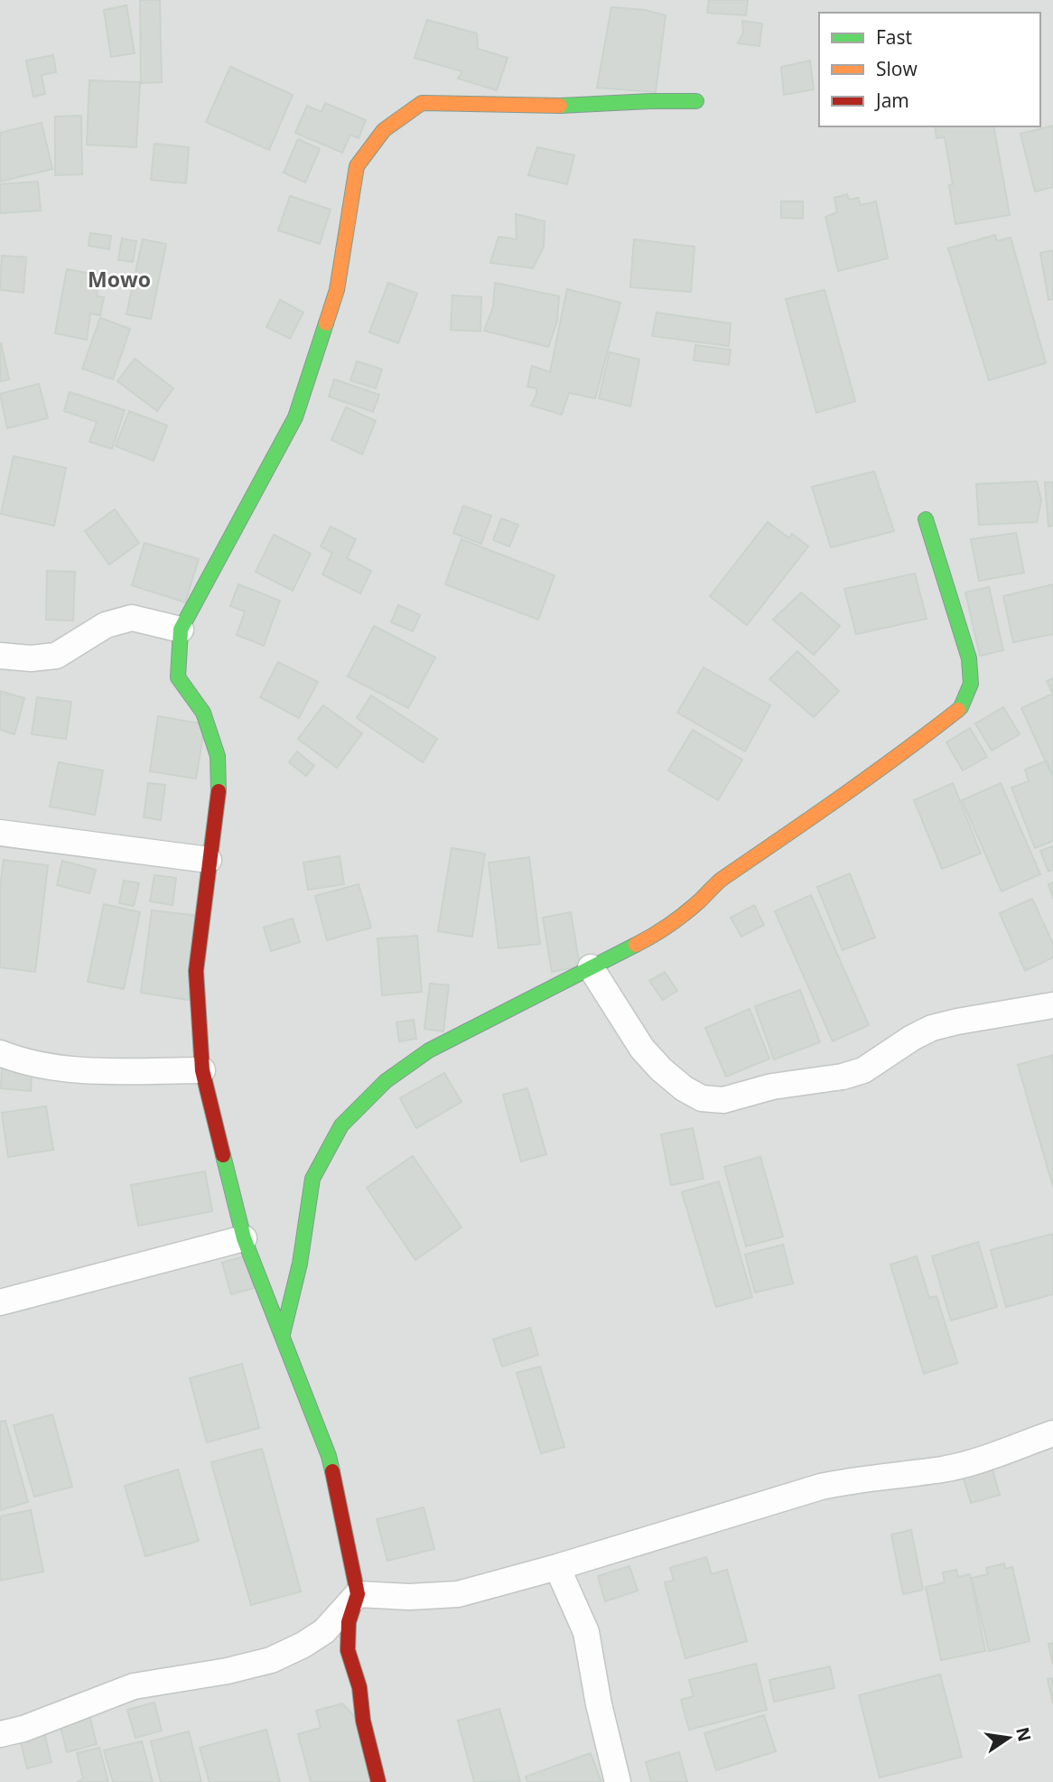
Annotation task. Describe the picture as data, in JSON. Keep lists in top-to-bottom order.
{
  "districts": ["Mowo"],
  "legend": ["Fast", "Slow", "Jam"],
  "north": "right"
}
